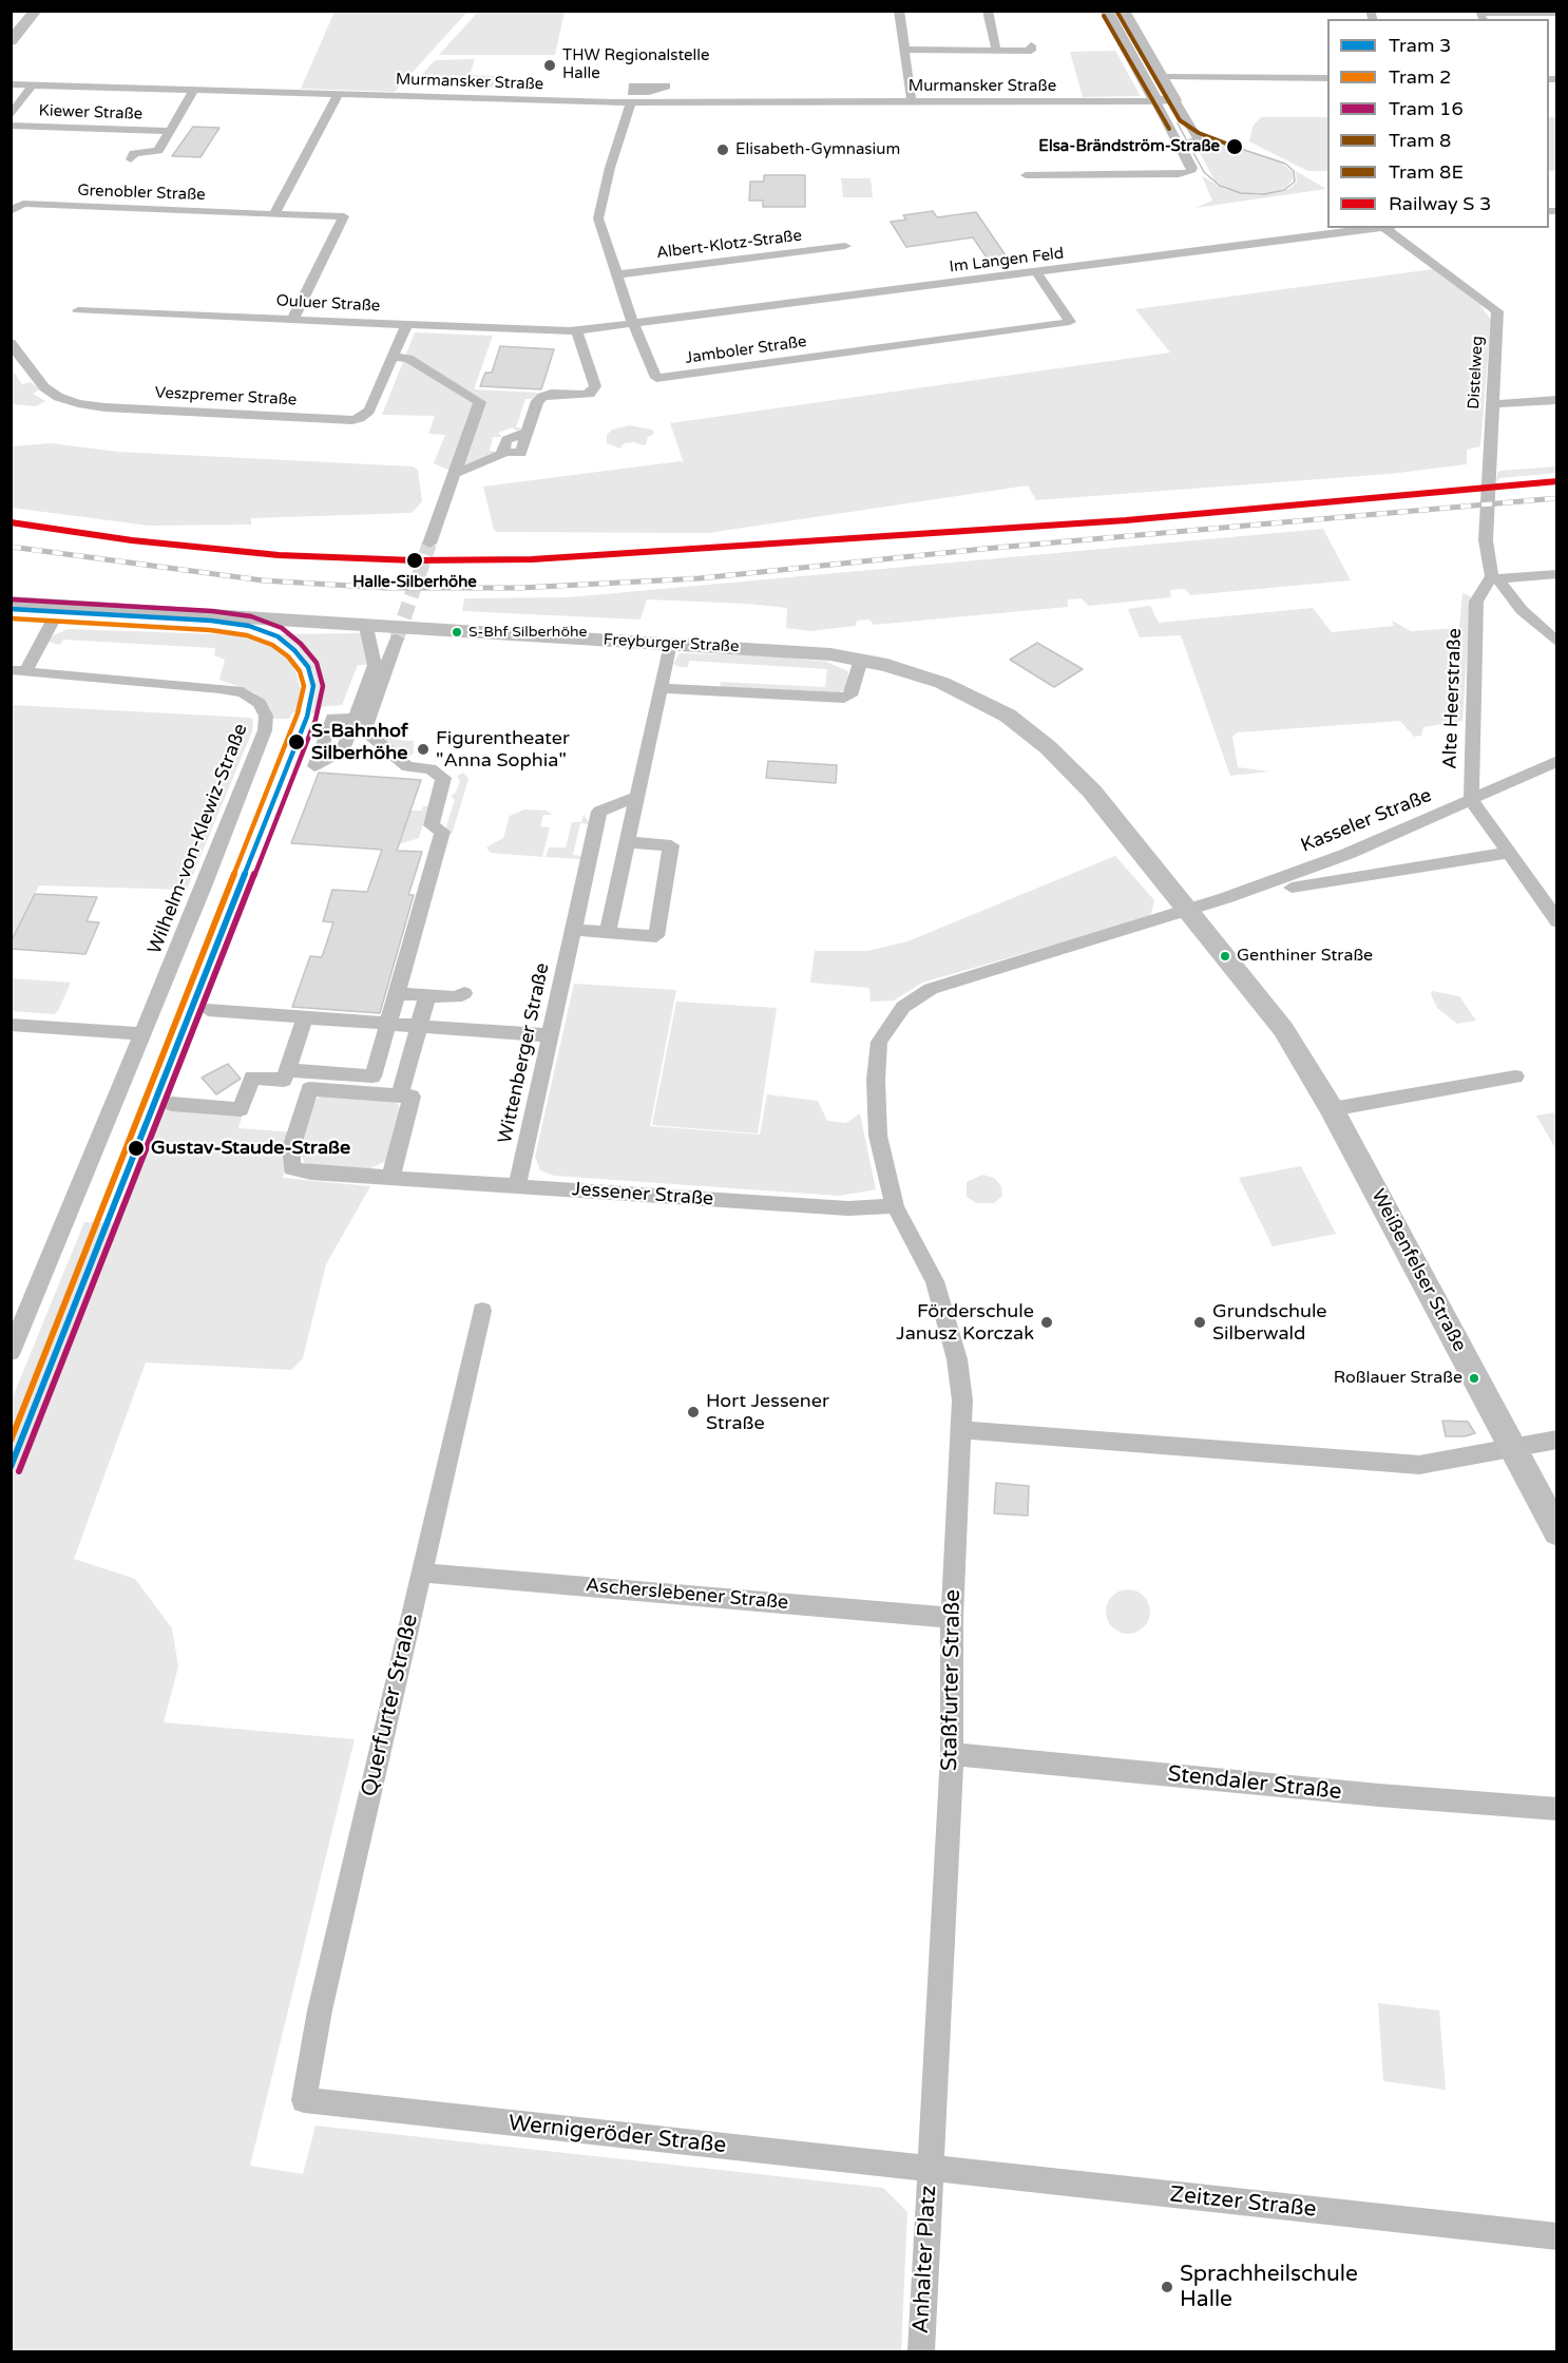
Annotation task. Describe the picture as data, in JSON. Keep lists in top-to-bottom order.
{
  "streets": {
    "street": [
      "Murmansker Straße",
      "Kiewer Straße",
      "Grenobler Straße",
      "Albert-Klotz-Straße",
      "Im Langen Feld",
      "Ouluer Straße",
      "Jamboler Straße",
      "Distelweg",
      "Veszpremer Straße",
      "Freyburger Straße",
      "Alte Heerstraße",
      "Kasseler Straße",
      "Wilhelm-von-Klewiz-Straße",
      "Wittenberger Straße",
      "Jessener Straße",
      "Weißenfelser Straße",
      "Ascherslebener Straße",
      "Staßfurter Straße",
      "Querfurter Straße",
      "Stendaler Straße",
      "Wernigeröder Straße",
      "Zeitzer Straße",
      "Anhalter Platz"
    ]
  },
  "crossings": [
    ["Murmansker Straße", "Kiewer Straße"],
    ["Murmansker Straße", "Jamboler Straße"],
    ["Grenobler Straße", "Ouluer Straße"],
    ["Albert-Klotz-Straße", "Jamboler Straße"],
    ["Im Langen Feld", "Ouluer Straße"],
    ["Im Langen Feld", "Jamboler Straße"],
    ["Ouluer Straße", "Jamboler Straße"],
    ["Ouluer Straße", "Veszpremer Straße"],
    ["Distelweg", "Alte Heerstraße"],
    ["Freyburger Straße", "Kasseler Straße"],
    ["Freyburger Straße", "Weißenfelser Straße"],
    ["Alte Heerstraße", "Kasseler Straße"],
    ["Kasseler Straße", "Weißenfelser Straße"],
    ["Wittenberger Straße", "Jessener Straße"],
    ["Jessener Straße", "Staßfurter Straße"],
    ["Ascherslebener Straße", "Staßfurter Straße"],
    ["Ascherslebener Straße", "Querfurter Straße"],
    ["Staßfurter Straße", "Stendaler Straße"],
    ["Staßfurter Straße", "Wernigeröder Straße"],
    ["Staßfurter Straße", "Zeitzer Straße"],
    ["Staßfurter Straße", "Anhalter Platz"],
    ["Querfurter Straße", "Wernigeröder Straße"],
    ["Wernigeröder Straße", "Zeitzer Straße"],
    ["Wernigeröder Straße", "Anhalter Platz"],
    ["Zeitzer Straße", "Anhalter Platz"]
  ],
  "places": [
    "THW Regionalstelle Halle",
    "Elsa-Brändström-Straße",
    "Elisabeth-Gymnasium",
    "Halle-Silberhöhe",
    "S-Bhf Silberhöhe",
    "S-Bahnhof Silberhöhe",
    "Figurentheater \"Anna Sophia\"",
    "Genthiner Straße",
    "Gustav-Staude-Straße",
    "Förderschule Janusz Korczak",
    "Grundschule Silberwald",
    "Roßlauer Straße",
    "Hort Jessener Straße",
    "Sprachheilschule Halle"
  ],
  "lines": [
    "tram line 8",
    "tram line 8E",
    "tram line 16",
    "tram line 3",
    "tram line 2"
  ],
  "legend": [
    "Tram 3",
    "Tram 2",
    "Tram 16",
    "Tram 8",
    "Tram 8E",
    "Railway S 3"
  ]
}
